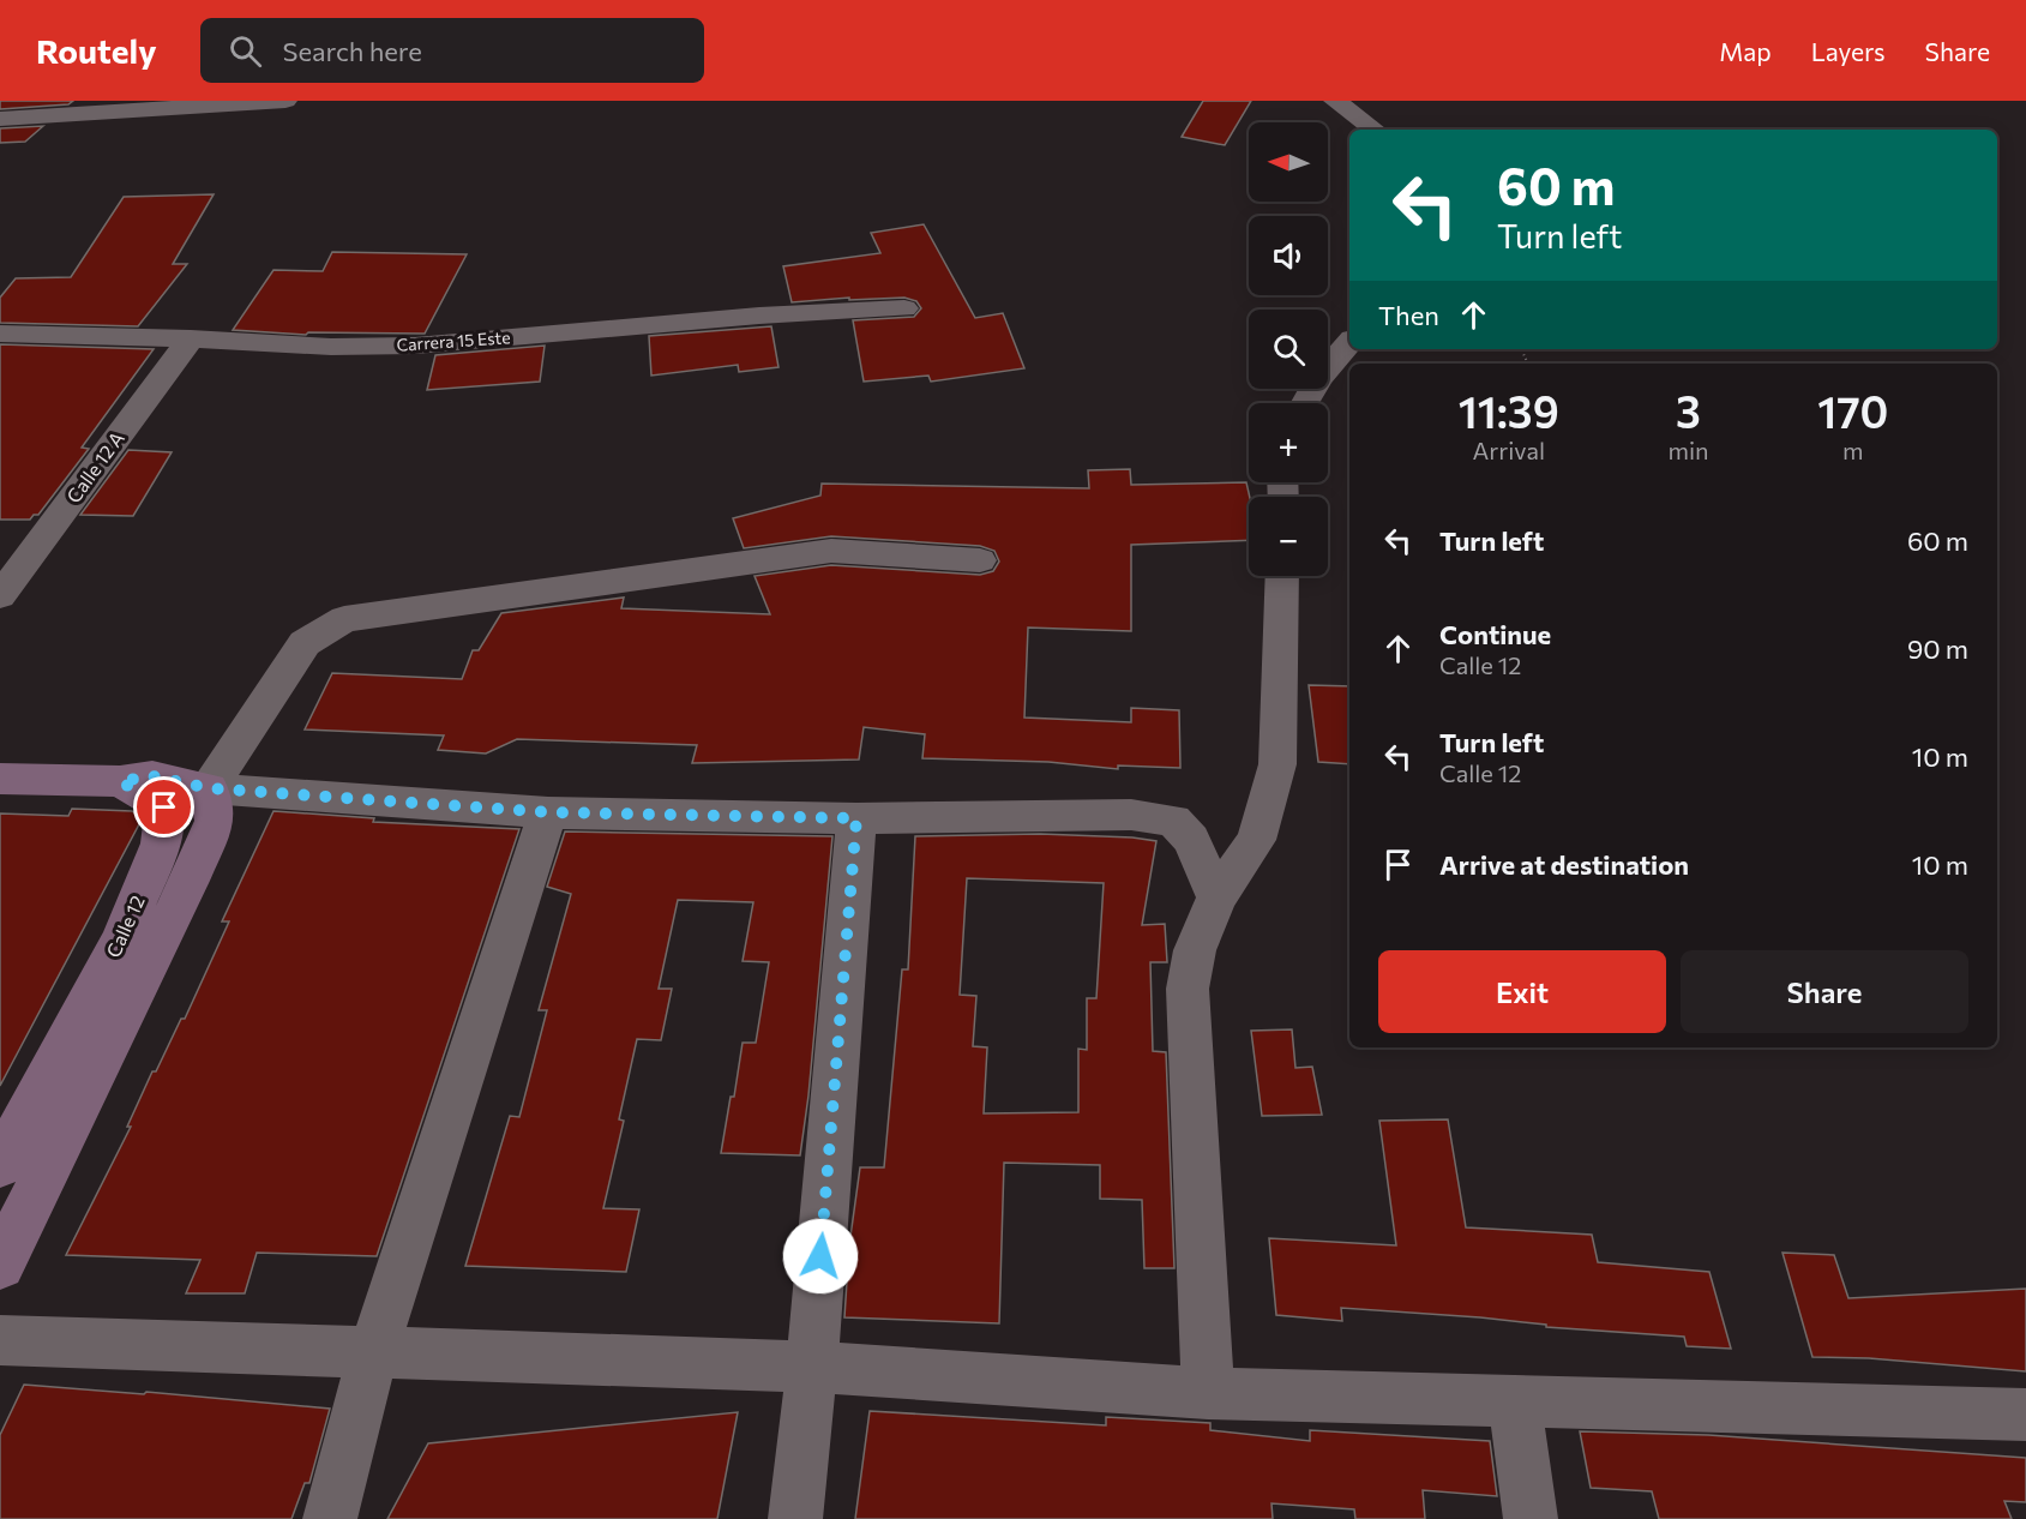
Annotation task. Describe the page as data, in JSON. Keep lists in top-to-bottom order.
{
  "streets": {
    "main road": ["Calle 12"],
    "street": ["Carrera 15 Este", "Calle 12 A"]
  },
  "crossings": [
    ["Carrera 15 Este", "Calle 12 A"]
  ],
  "north": "left",
  "page": {
    "header": "Routely",
    "search": "Search here",
    "nav": ["Map", "Layers", "Share"],
    "map_buttons": ["+", "−"],
    "turn": ["60 m", "Turn left"],
    "then": "Then",
    "eta": [
      "11:39",
      "Arrival",
      "3",
      "min",
      "170",
      "m"
    ],
    "list": [
      {
        "name": "Turn left",
        "value": "60 m"
      },
      {
        "name": "Continue",
        "note": "Calle 12",
        "value": "90 m"
      },
      {
        "name": "Turn left",
        "note": "Calle 12",
        "value": "10 m"
      },
      {
        "name": "Arrive at destination",
        "value": "10 m"
      }
    ],
    "buttons": ["Exit", "Share"]
  }
}
